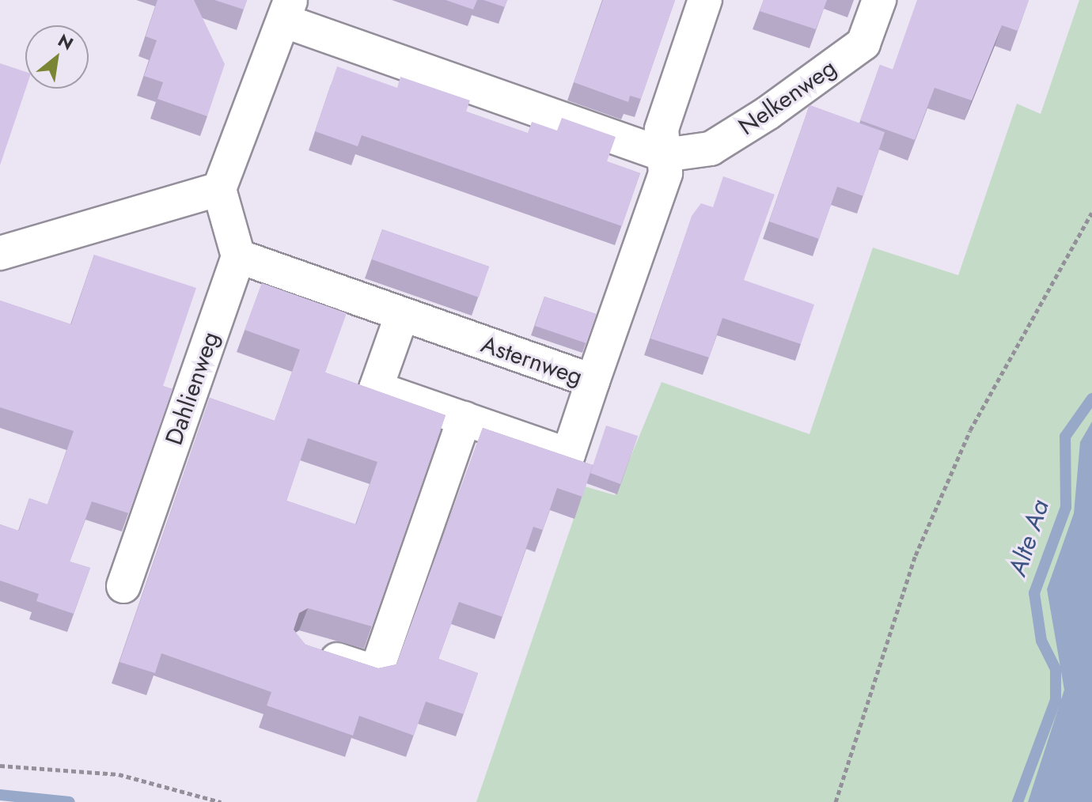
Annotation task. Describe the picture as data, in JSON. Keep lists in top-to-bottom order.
{
  "streets": {
    "street": ["Nelkenweg", "Asternweg", "Dahlienweg"]
  },
  "crossings": [
    ["Asternweg", "Dahlienweg"]
  ],
  "water": ["Alte Aa"],
  "north": "top right"
}
